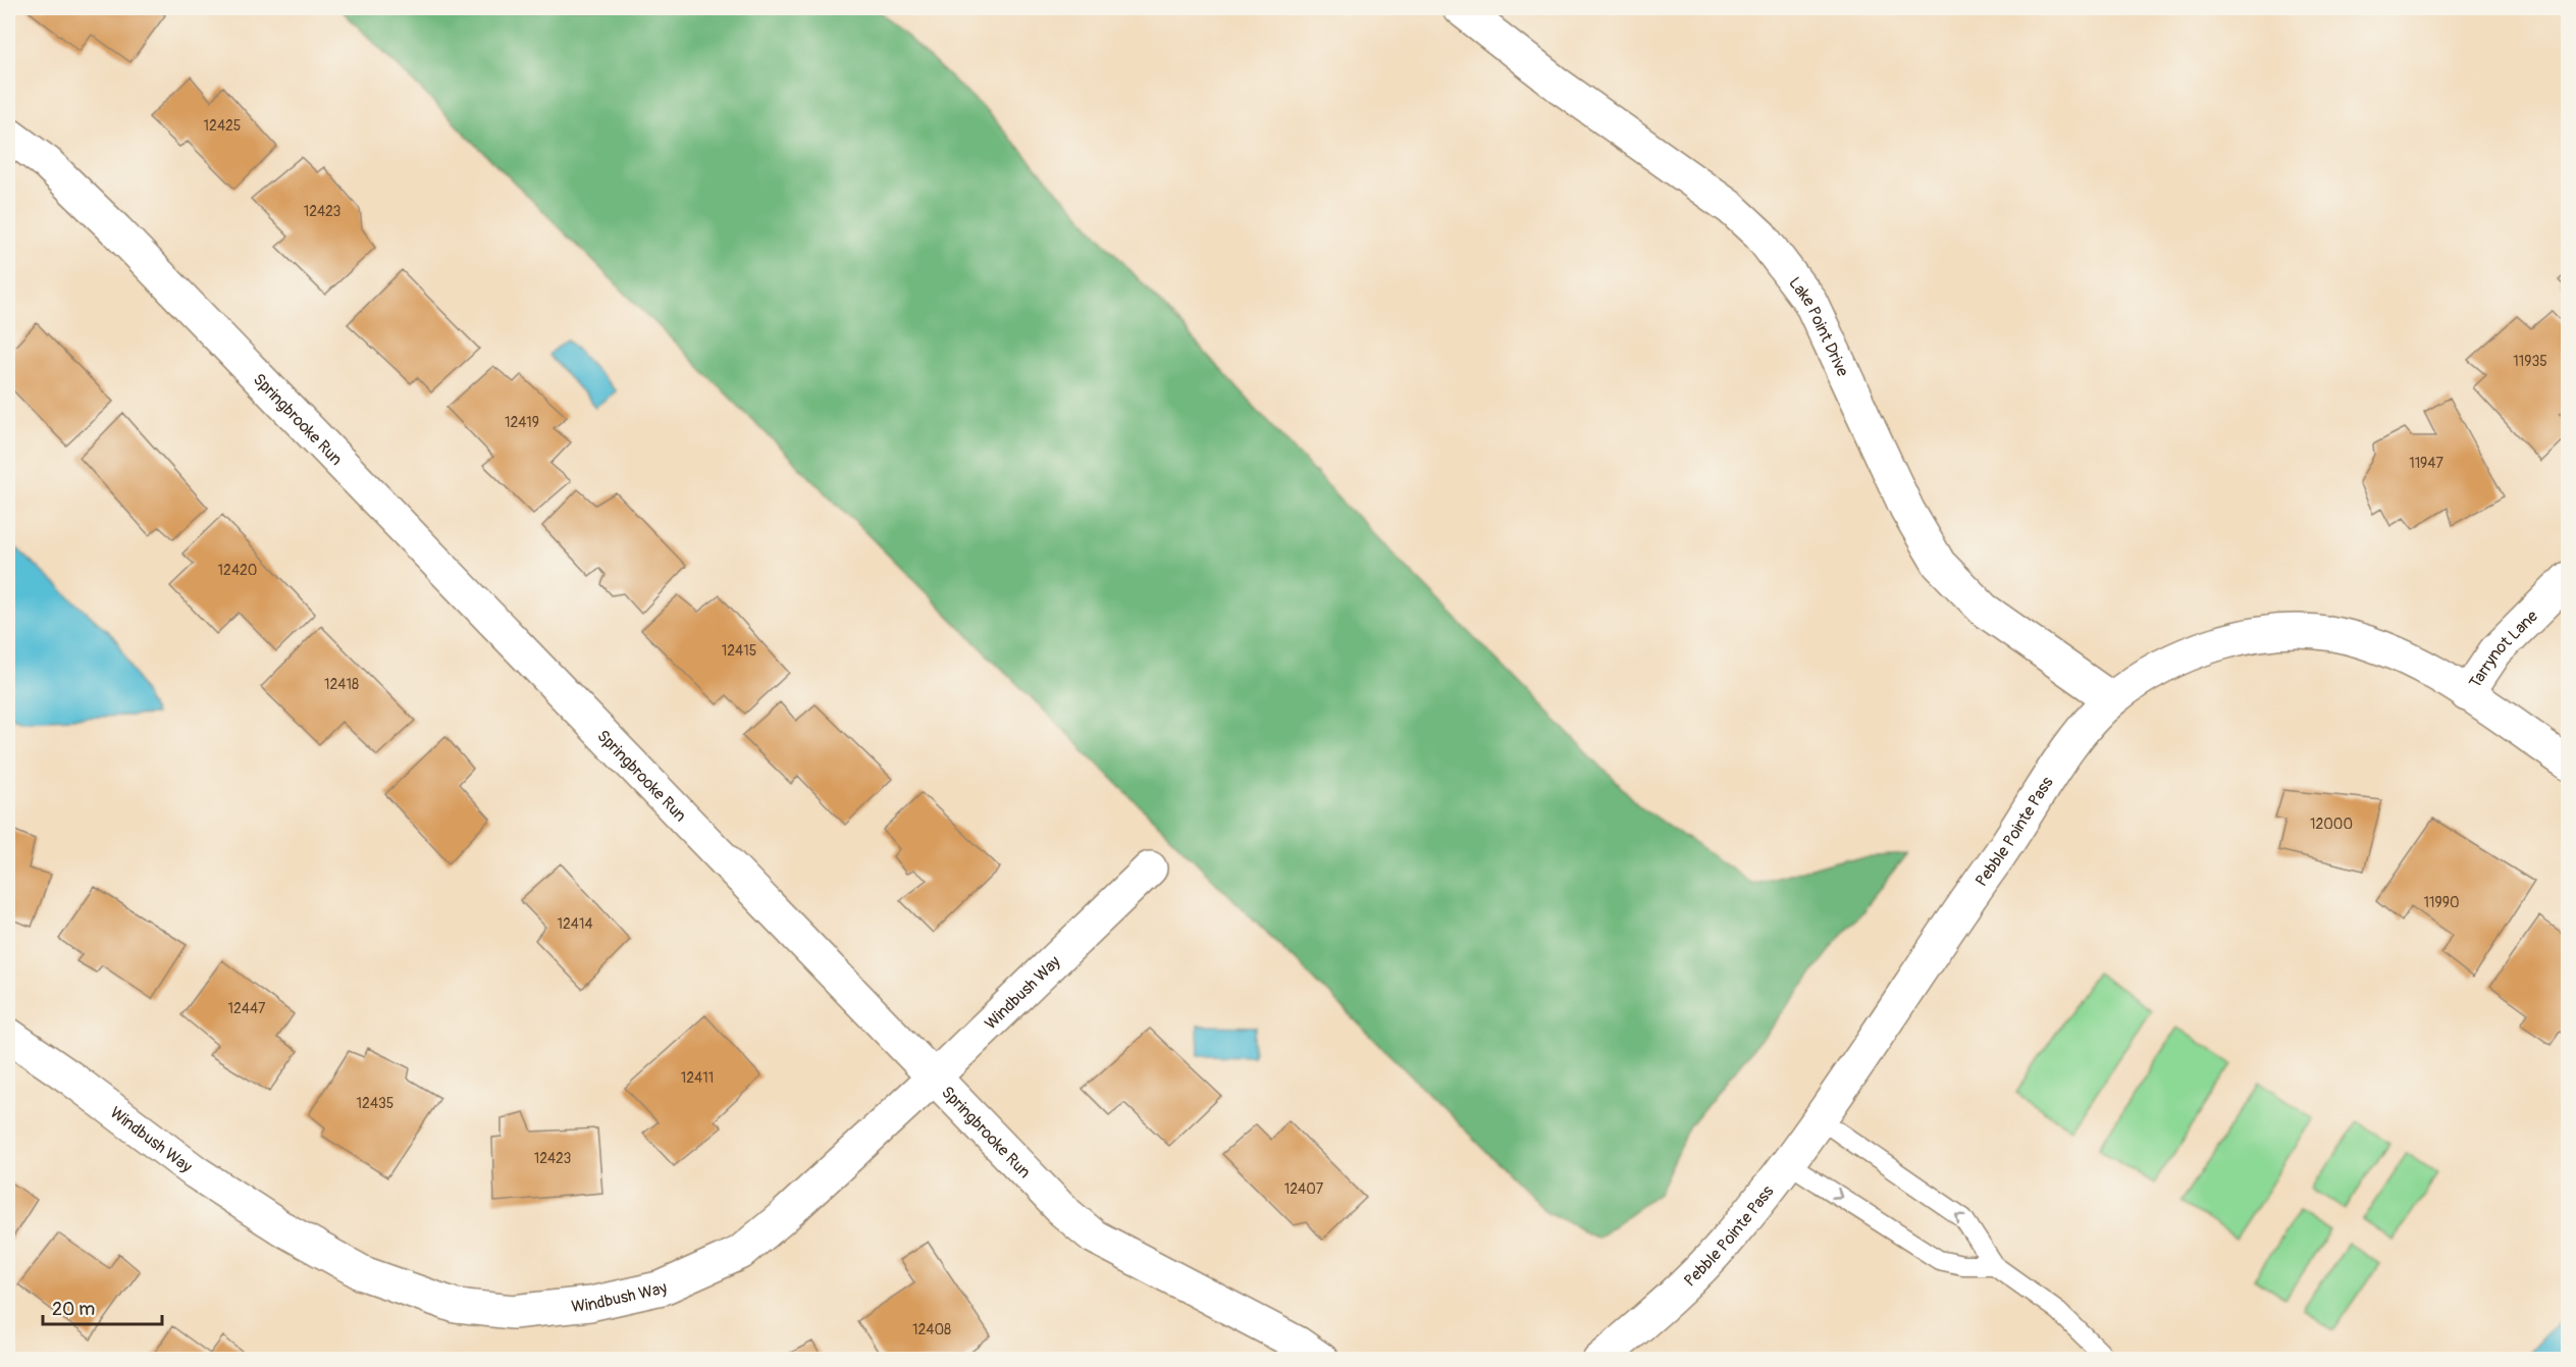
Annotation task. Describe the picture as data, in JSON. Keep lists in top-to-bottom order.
{
  "streets": {
    "street": [
      "Lake Point Drive",
      "Springbrooke Run",
      "Tarrynot Lane",
      "Pebble Pointe Pass",
      "Windbush Way"
    ]
  },
  "crossings": [
    ["Lake Point Drive", "Pebble Pointe Pass"],
    ["Springbrooke Run", "Windbush Way"],
    ["Tarrynot Lane", "Pebble Pointe Pass"]
  ],
  "house_numbers": [
    "12425",
    "12423",
    "11935",
    "12419",
    "11947",
    "12420",
    "12415",
    "12418",
    "12000",
    "11990",
    "12414",
    "12447",
    "12411",
    "12435",
    "12423",
    "12407",
    "12408"
  ],
  "scale_bar": "20 m"
}
